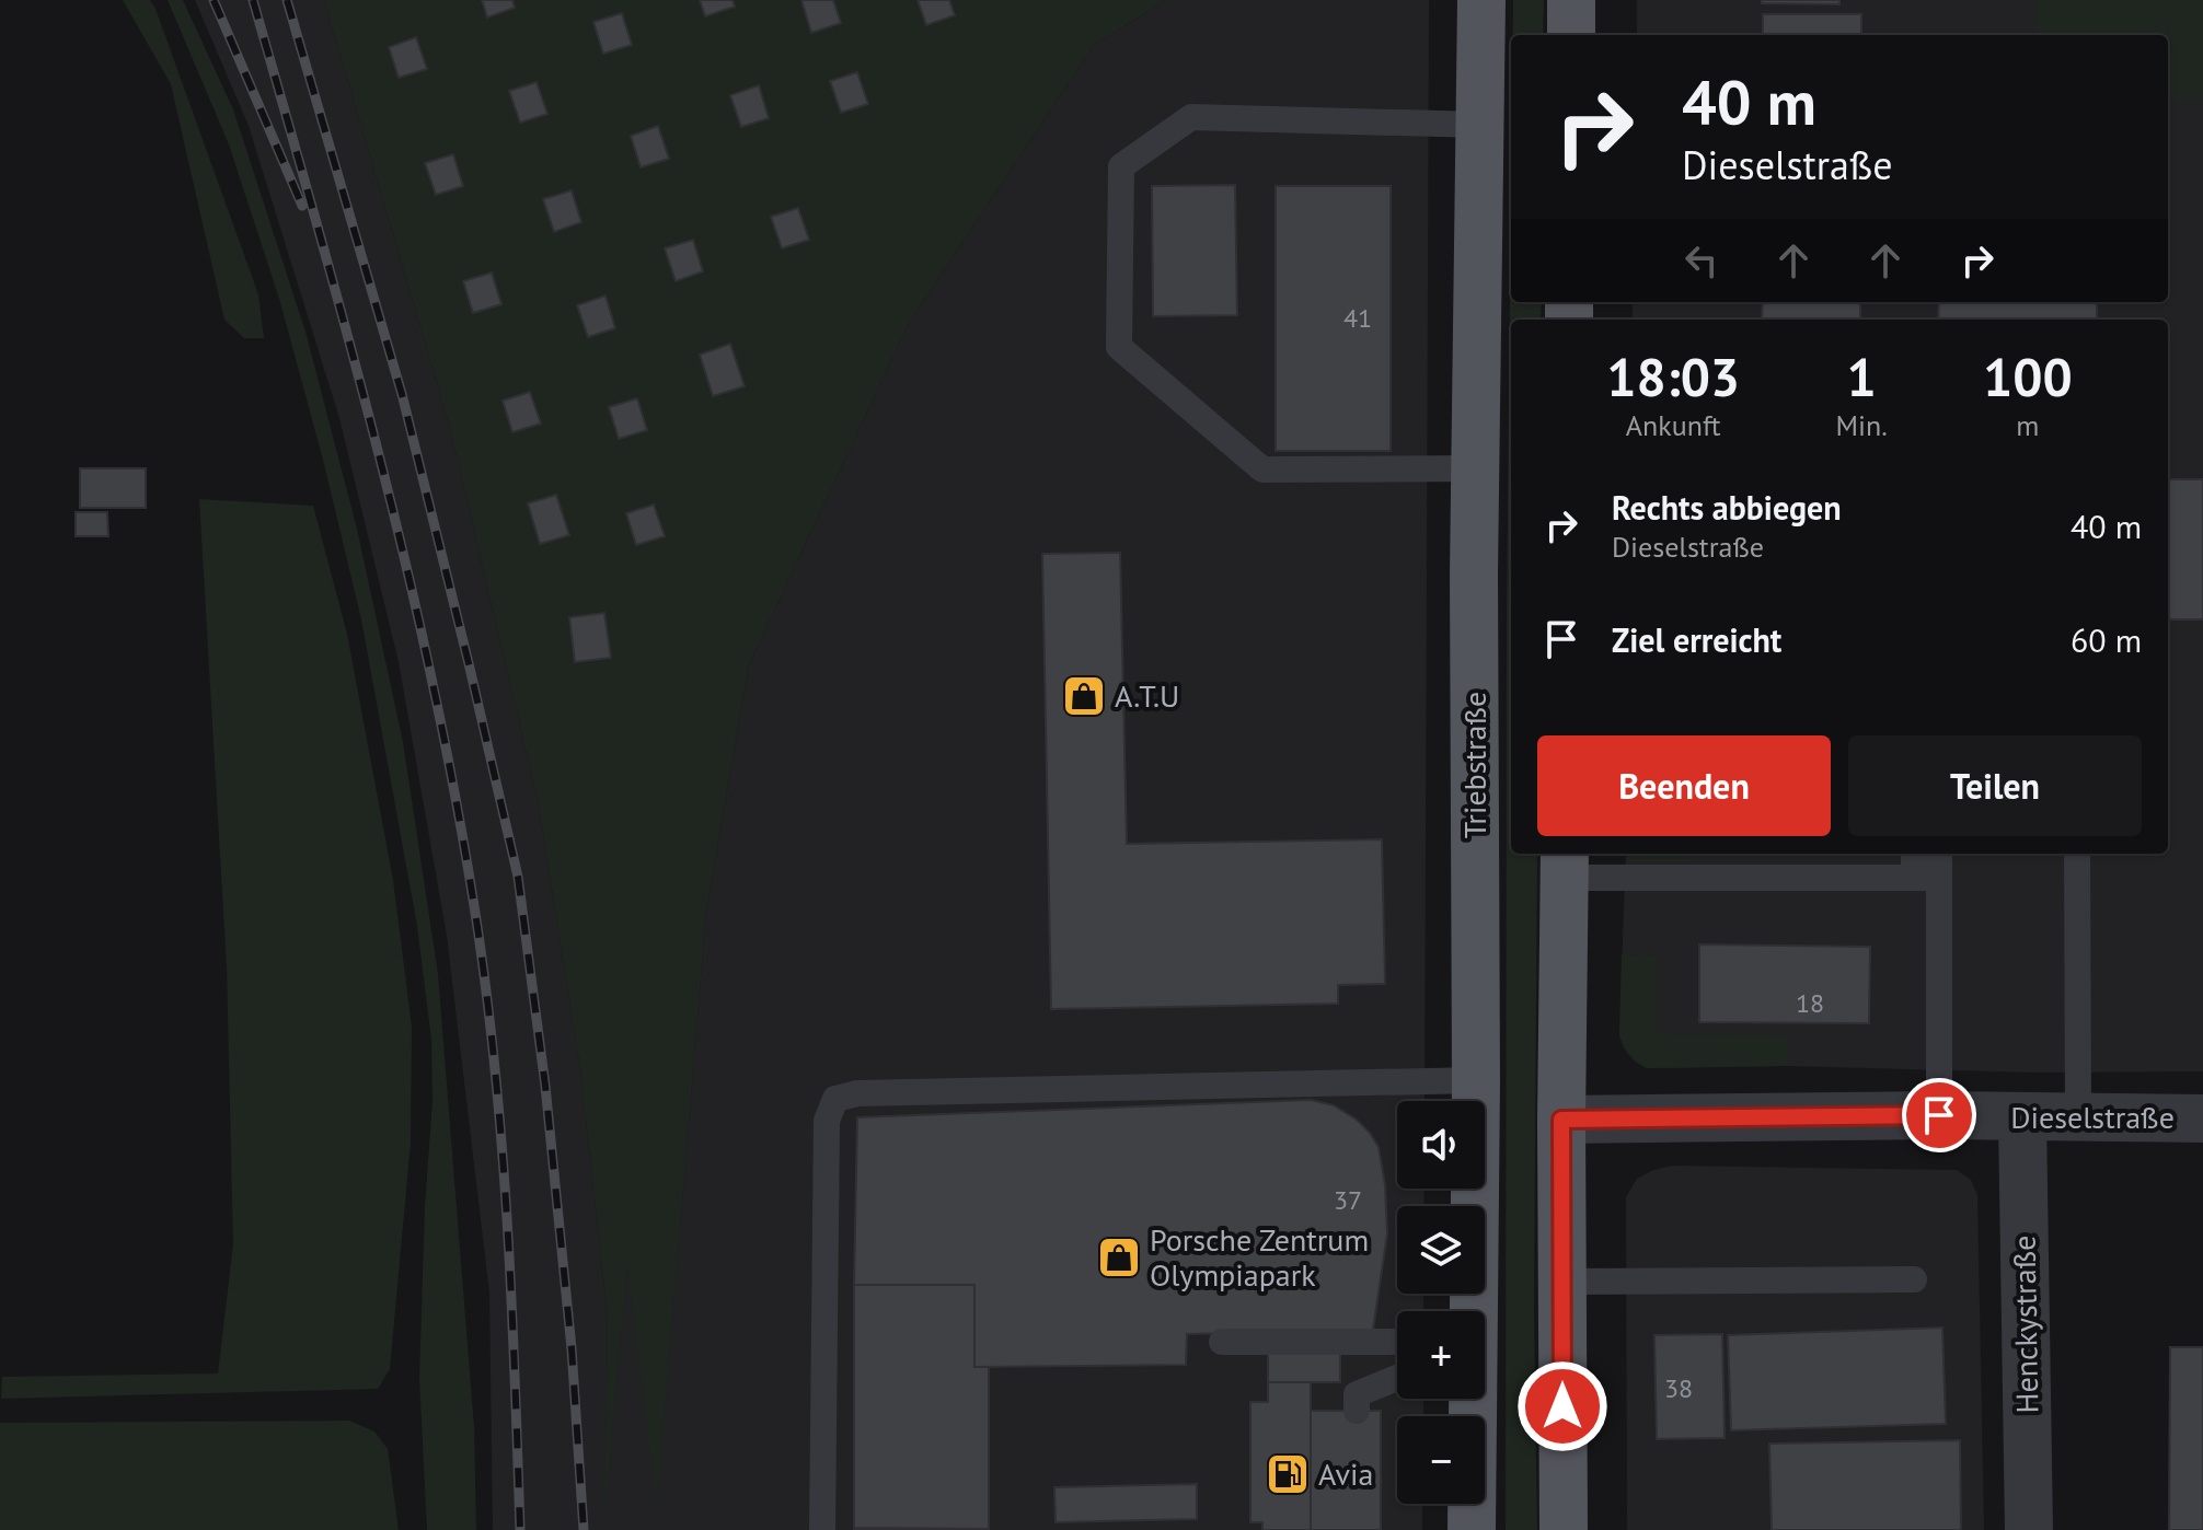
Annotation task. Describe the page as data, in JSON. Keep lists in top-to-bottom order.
{
  "streets": {
    "main road": ["Triebstraße"],
    "street": ["Dieselstraße", "Henckystraße"]
  },
  "crossings": [
    ["Dieselstraße", "Henckystraße"]
  ],
  "places": {
    "shop": ["A.T.U", "Porsche Zentrum Olympiapark"],
    "fuel station": ["Avia"]
  },
  "house_numbers": [
    "41",
    "18",
    "37",
    "38"
  ],
  "page": {
    "turn": ["40 m", "Dieselstraße"],
    "eta": [
      "18:03",
      "Ankunft",
      "1",
      "Min.",
      "100",
      "m"
    ],
    "list": [
      {
        "name": "Rechts abbiegen",
        "note": "Dieselstraße",
        "value": "40 m"
      },
      {
        "name": "Ziel erreicht",
        "value": "60 m"
      }
    ],
    "buttons": ["Beenden", "Teilen"],
    "map_buttons": ["+", "−"]
  }
}
